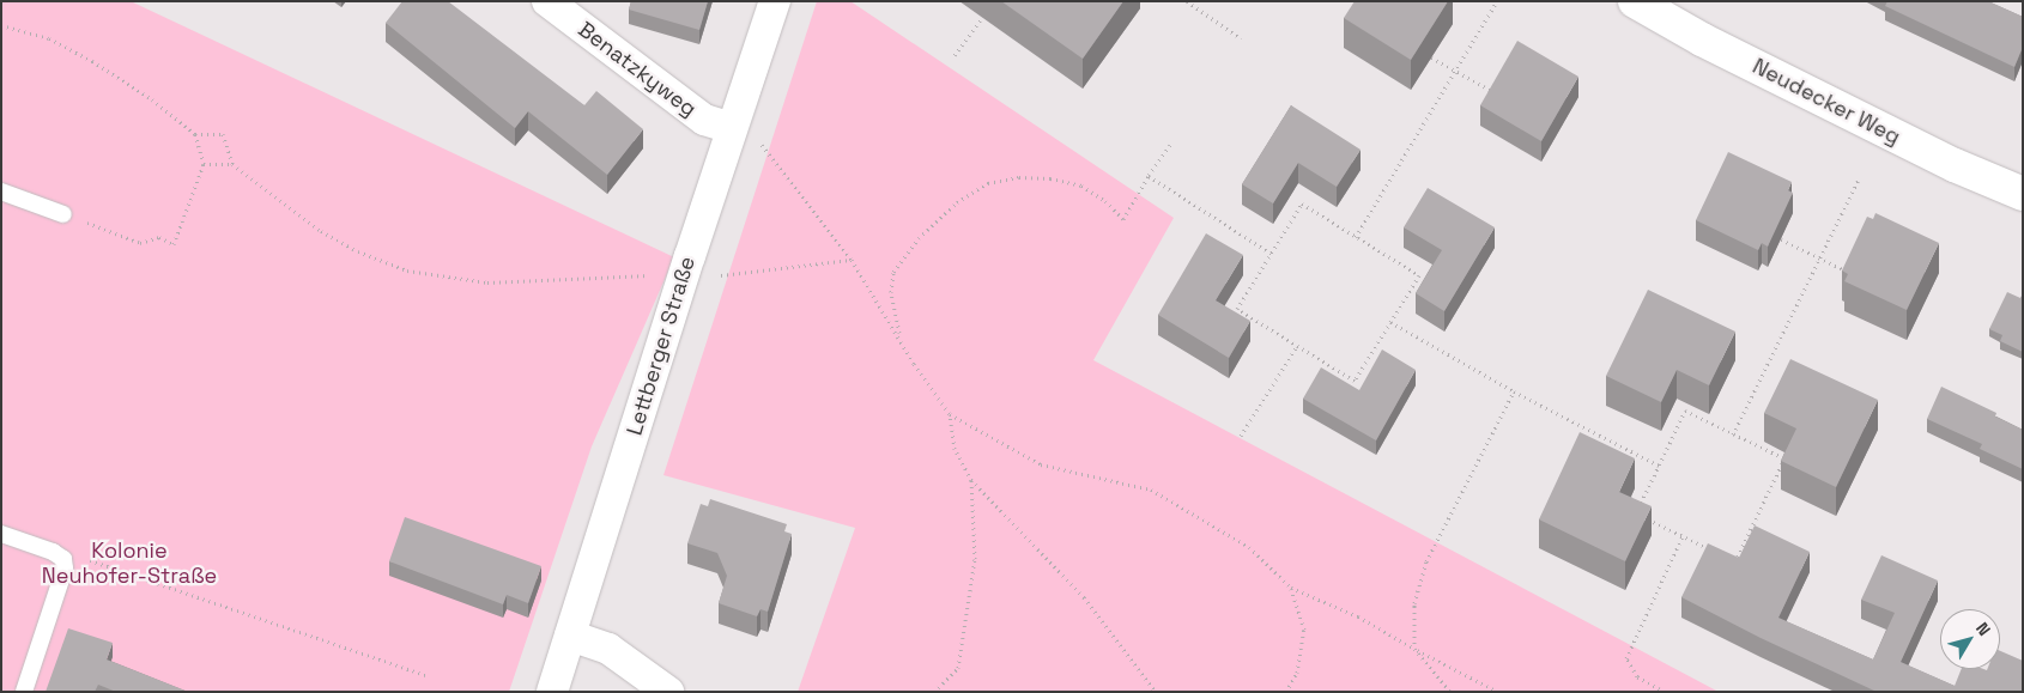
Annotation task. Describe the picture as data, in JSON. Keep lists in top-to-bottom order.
{
  "streets": {
    "street": ["Benatzkyweg", "Neudecker Weg", "Lettberger Straße"]
  },
  "crossings": [
    ["Benatzkyweg", "Lettberger Straße"]
  ],
  "parks": ["Kolonie Neuhofer-Straße"],
  "north": "top right"
}
